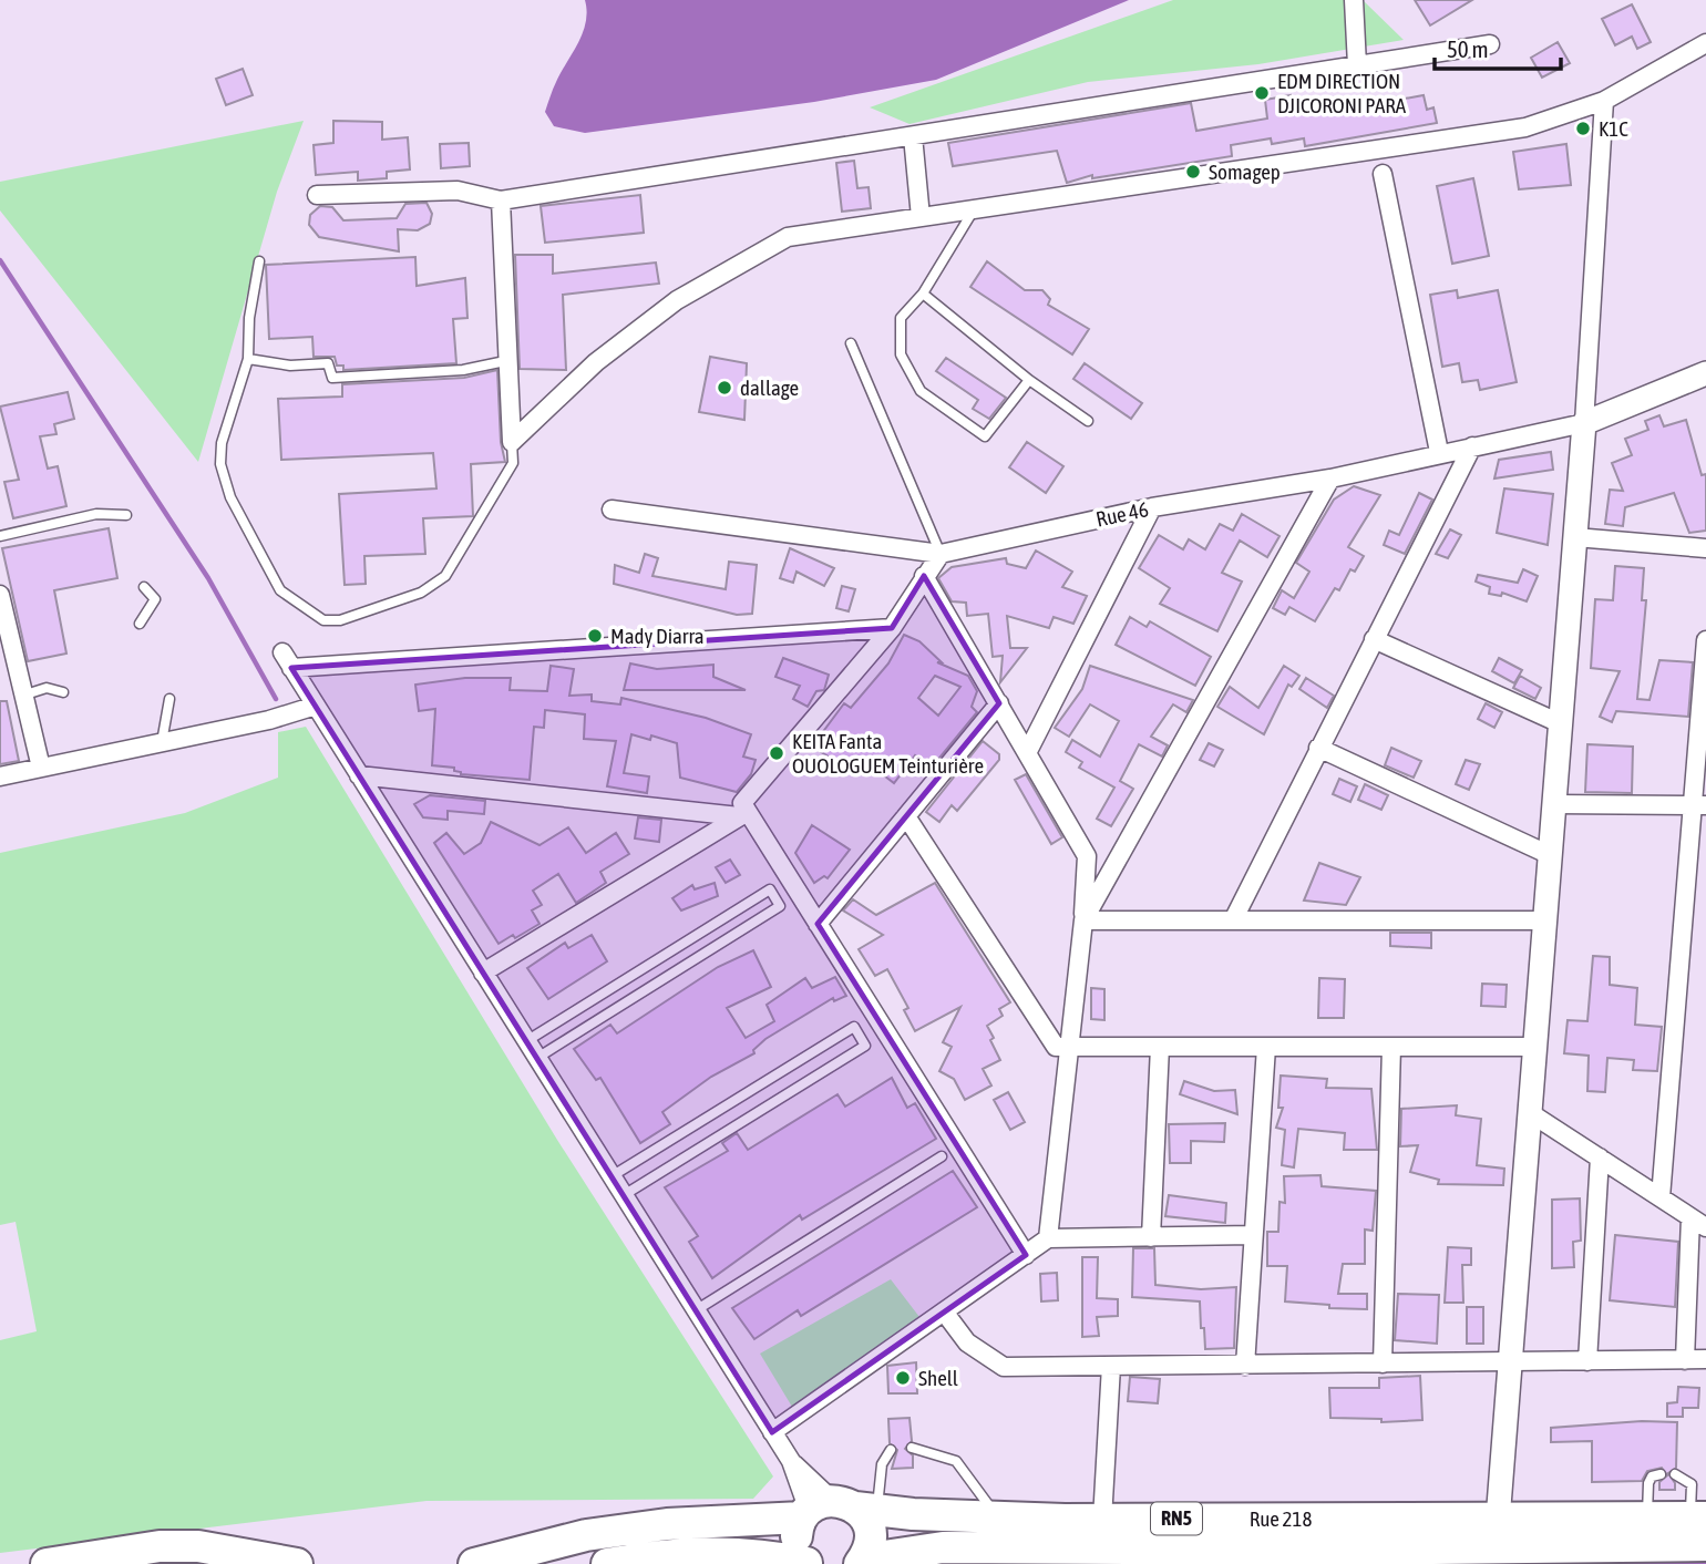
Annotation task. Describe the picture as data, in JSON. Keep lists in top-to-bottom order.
{
  "streets": {
    "highway": ["RN5", "Rue 218"],
    "street": ["Rue 46"]
  },
  "crossings": [
    ["RN5", "Rue 218"]
  ],
  "places": [
    "EDM DIRECTION DJICORONI PARA",
    "K1C",
    "Somagep",
    "dallage",
    "Mady Diarra",
    "KEITA Fanta OUOLOGUEM Teinturière",
    "Shell"
  ],
  "scale_bar": "50 m"
}
